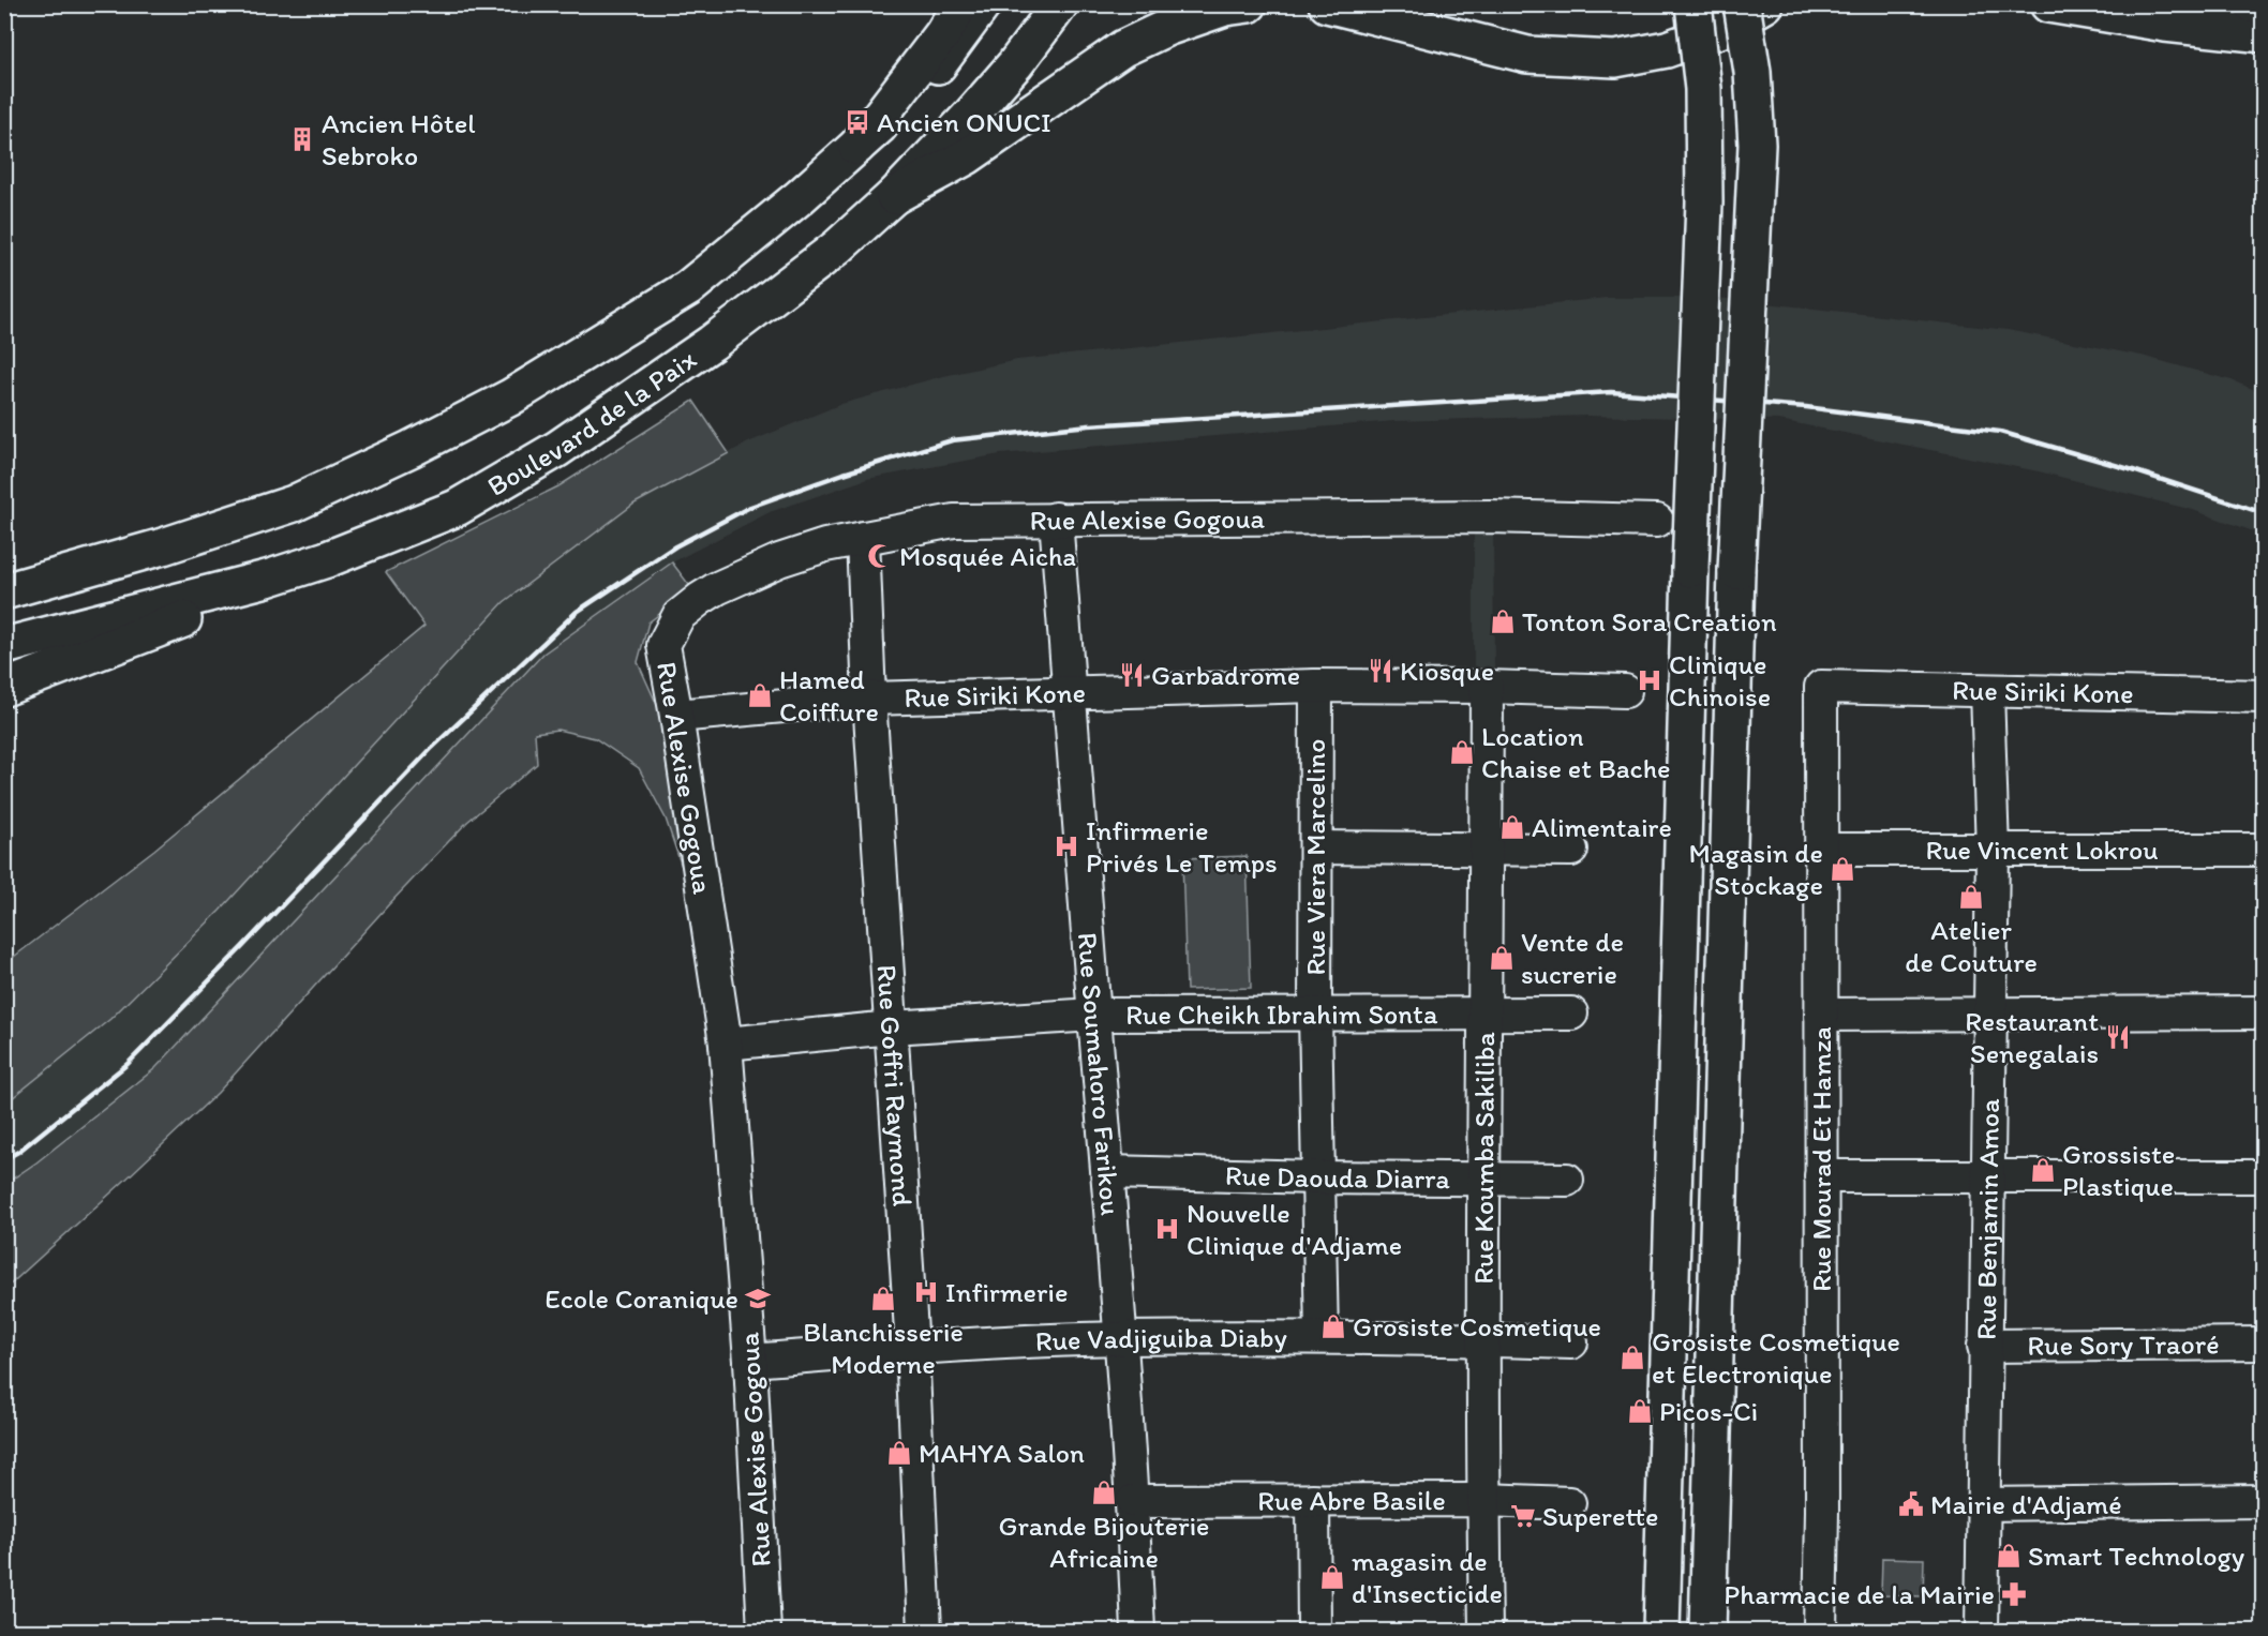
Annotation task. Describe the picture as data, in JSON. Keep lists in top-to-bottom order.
{
  "streets": {
    "main road": ["Boulevard de la Paix"],
    "street": [
      "Rue Alexise Gogoua",
      "Rue Siriki Kone",
      "Rue Vincent Lokrou",
      "Rue Viera Marcelino",
      "Rue Cheikh Ibrahim Sonta",
      "Rue Soumahoro Farikou",
      "Rue Goffri Raymond",
      "Rue Koumba Sakiliba",
      "Rue Mourad Et Hamza",
      "Rue Daouda Diarra",
      "Rue Benjamin Amoa",
      "Rue Vadjiguiba Diaby",
      "Rue Sory Traoré",
      "Rue Abre Basile"
    ]
  },
  "crossings": [
    ["Rue Alexise Gogoua", "Rue Siriki Kone"],
    ["Rue Alexise Gogoua", "Rue Cheikh Ibrahim Sonta"],
    ["Rue Alexise Gogoua", "Rue Soumahoro Farikou"],
    ["Rue Alexise Gogoua", "Rue Goffri Raymond"],
    ["Rue Alexise Gogoua", "Rue Vadjiguiba Diaby"],
    ["Rue Siriki Kone", "Rue Viera Marcelino"],
    ["Rue Siriki Kone", "Rue Soumahoro Farikou"],
    ["Rue Siriki Kone", "Rue Goffri Raymond"],
    ["Rue Siriki Kone", "Rue Koumba Sakiliba"],
    ["Rue Siriki Kone", "Rue Mourad Et Hamza"],
    ["Rue Siriki Kone", "Rue Benjamin Amoa"],
    ["Rue Vincent Lokrou", "Rue Mourad Et Hamza"],
    ["Rue Vincent Lokrou", "Rue Benjamin Amoa"],
    ["Rue Viera Marcelino", "Rue Cheikh Ibrahim Sonta"],
    ["Rue Viera Marcelino", "Rue Daouda Diarra"],
    ["Rue Viera Marcelino", "Rue Vadjiguiba Diaby"],
    ["Rue Cheikh Ibrahim Sonta", "Rue Soumahoro Farikou"],
    ["Rue Cheikh Ibrahim Sonta", "Rue Goffri Raymond"],
    ["Rue Cheikh Ibrahim Sonta", "Rue Koumba Sakiliba"],
    ["Rue Soumahoro Farikou", "Rue Daouda Diarra"],
    ["Rue Soumahoro Farikou", "Rue Vadjiguiba Diaby"],
    ["Rue Soumahoro Farikou", "Rue Abre Basile"],
    ["Rue Goffri Raymond", "Rue Vadjiguiba Diaby"],
    ["Rue Koumba Sakiliba", "Rue Daouda Diarra"],
    ["Rue Koumba Sakiliba", "Rue Vadjiguiba Diaby"],
    ["Rue Koumba Sakiliba", "Rue Abre Basile"],
    ["Rue Benjamin Amoa", "Rue Sory Traoré"]
  ],
  "places": {
    "bus stop": ["Ancien ONUCI"],
    "building": ["Ancien Hôtel Sebroko"],
    "mosque": ["Mosquée Aicha"],
    "shop": [
      "Tonton Sora Creation",
      "Hamed Coiffure",
      "Location Chaise et Bache",
      "Alimentaire",
      "Magasin de Stockage",
      "Atelier de Couture",
      "Vente de sucrerie",
      "Grossiste Plastique",
      "Blanchisserie Moderne",
      "Grosiste Cosmetique",
      "Grosiste Cosmetique et Electronique",
      "Picos-Ci",
      "MAHYA Salon",
      "Grande Bijouterie Africaine",
      "Smart Technology",
      "magasin de d'Insecticide"
    ],
    "restaurant": ["Kiosque", "Garbadrome", "Restaurant Senegalais"],
    "hospital": [
      "Clinique Chinoise",
      "Infirmerie Privés Le Temps",
      "Nouvelle Clinique d'Adjame",
      "Infirmerie"
    ],
    "school or university": ["Ecole Coranique"],
    "public building": ["Mairie d'Adjamé"],
    "supermarket": ["Superette"],
    "pharmacy": ["Pharmacie de la Mairie"]
  }
}
